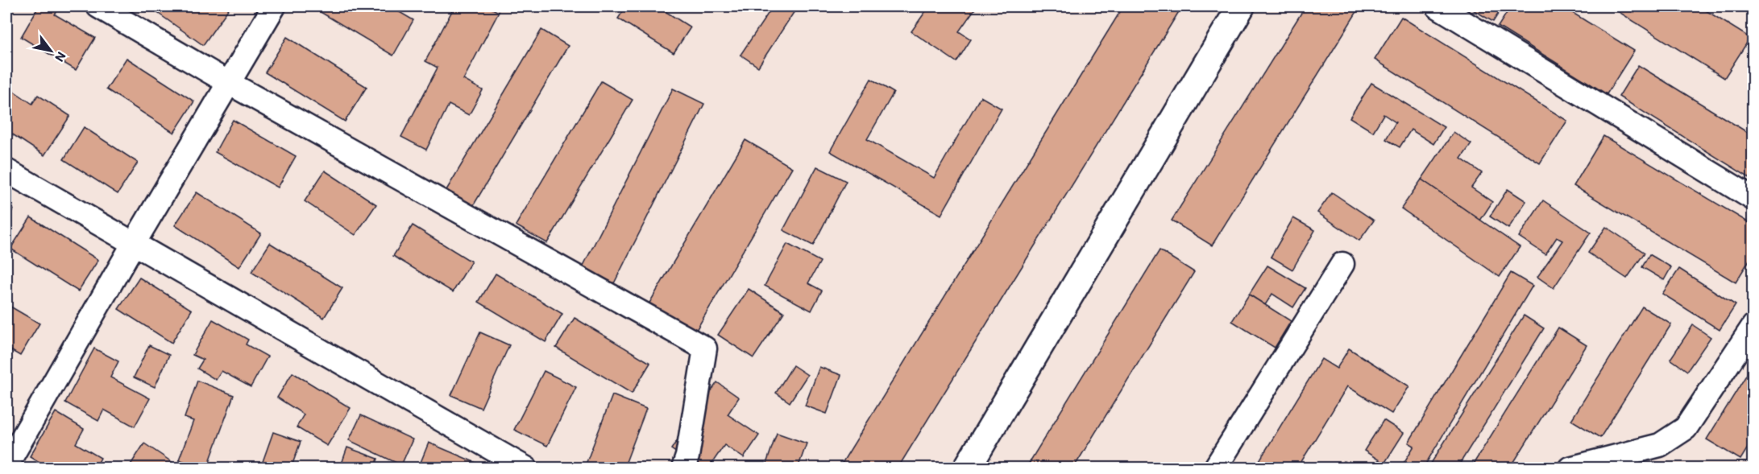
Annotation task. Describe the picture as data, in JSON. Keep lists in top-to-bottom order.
{
  "north": "bottom right"
}
